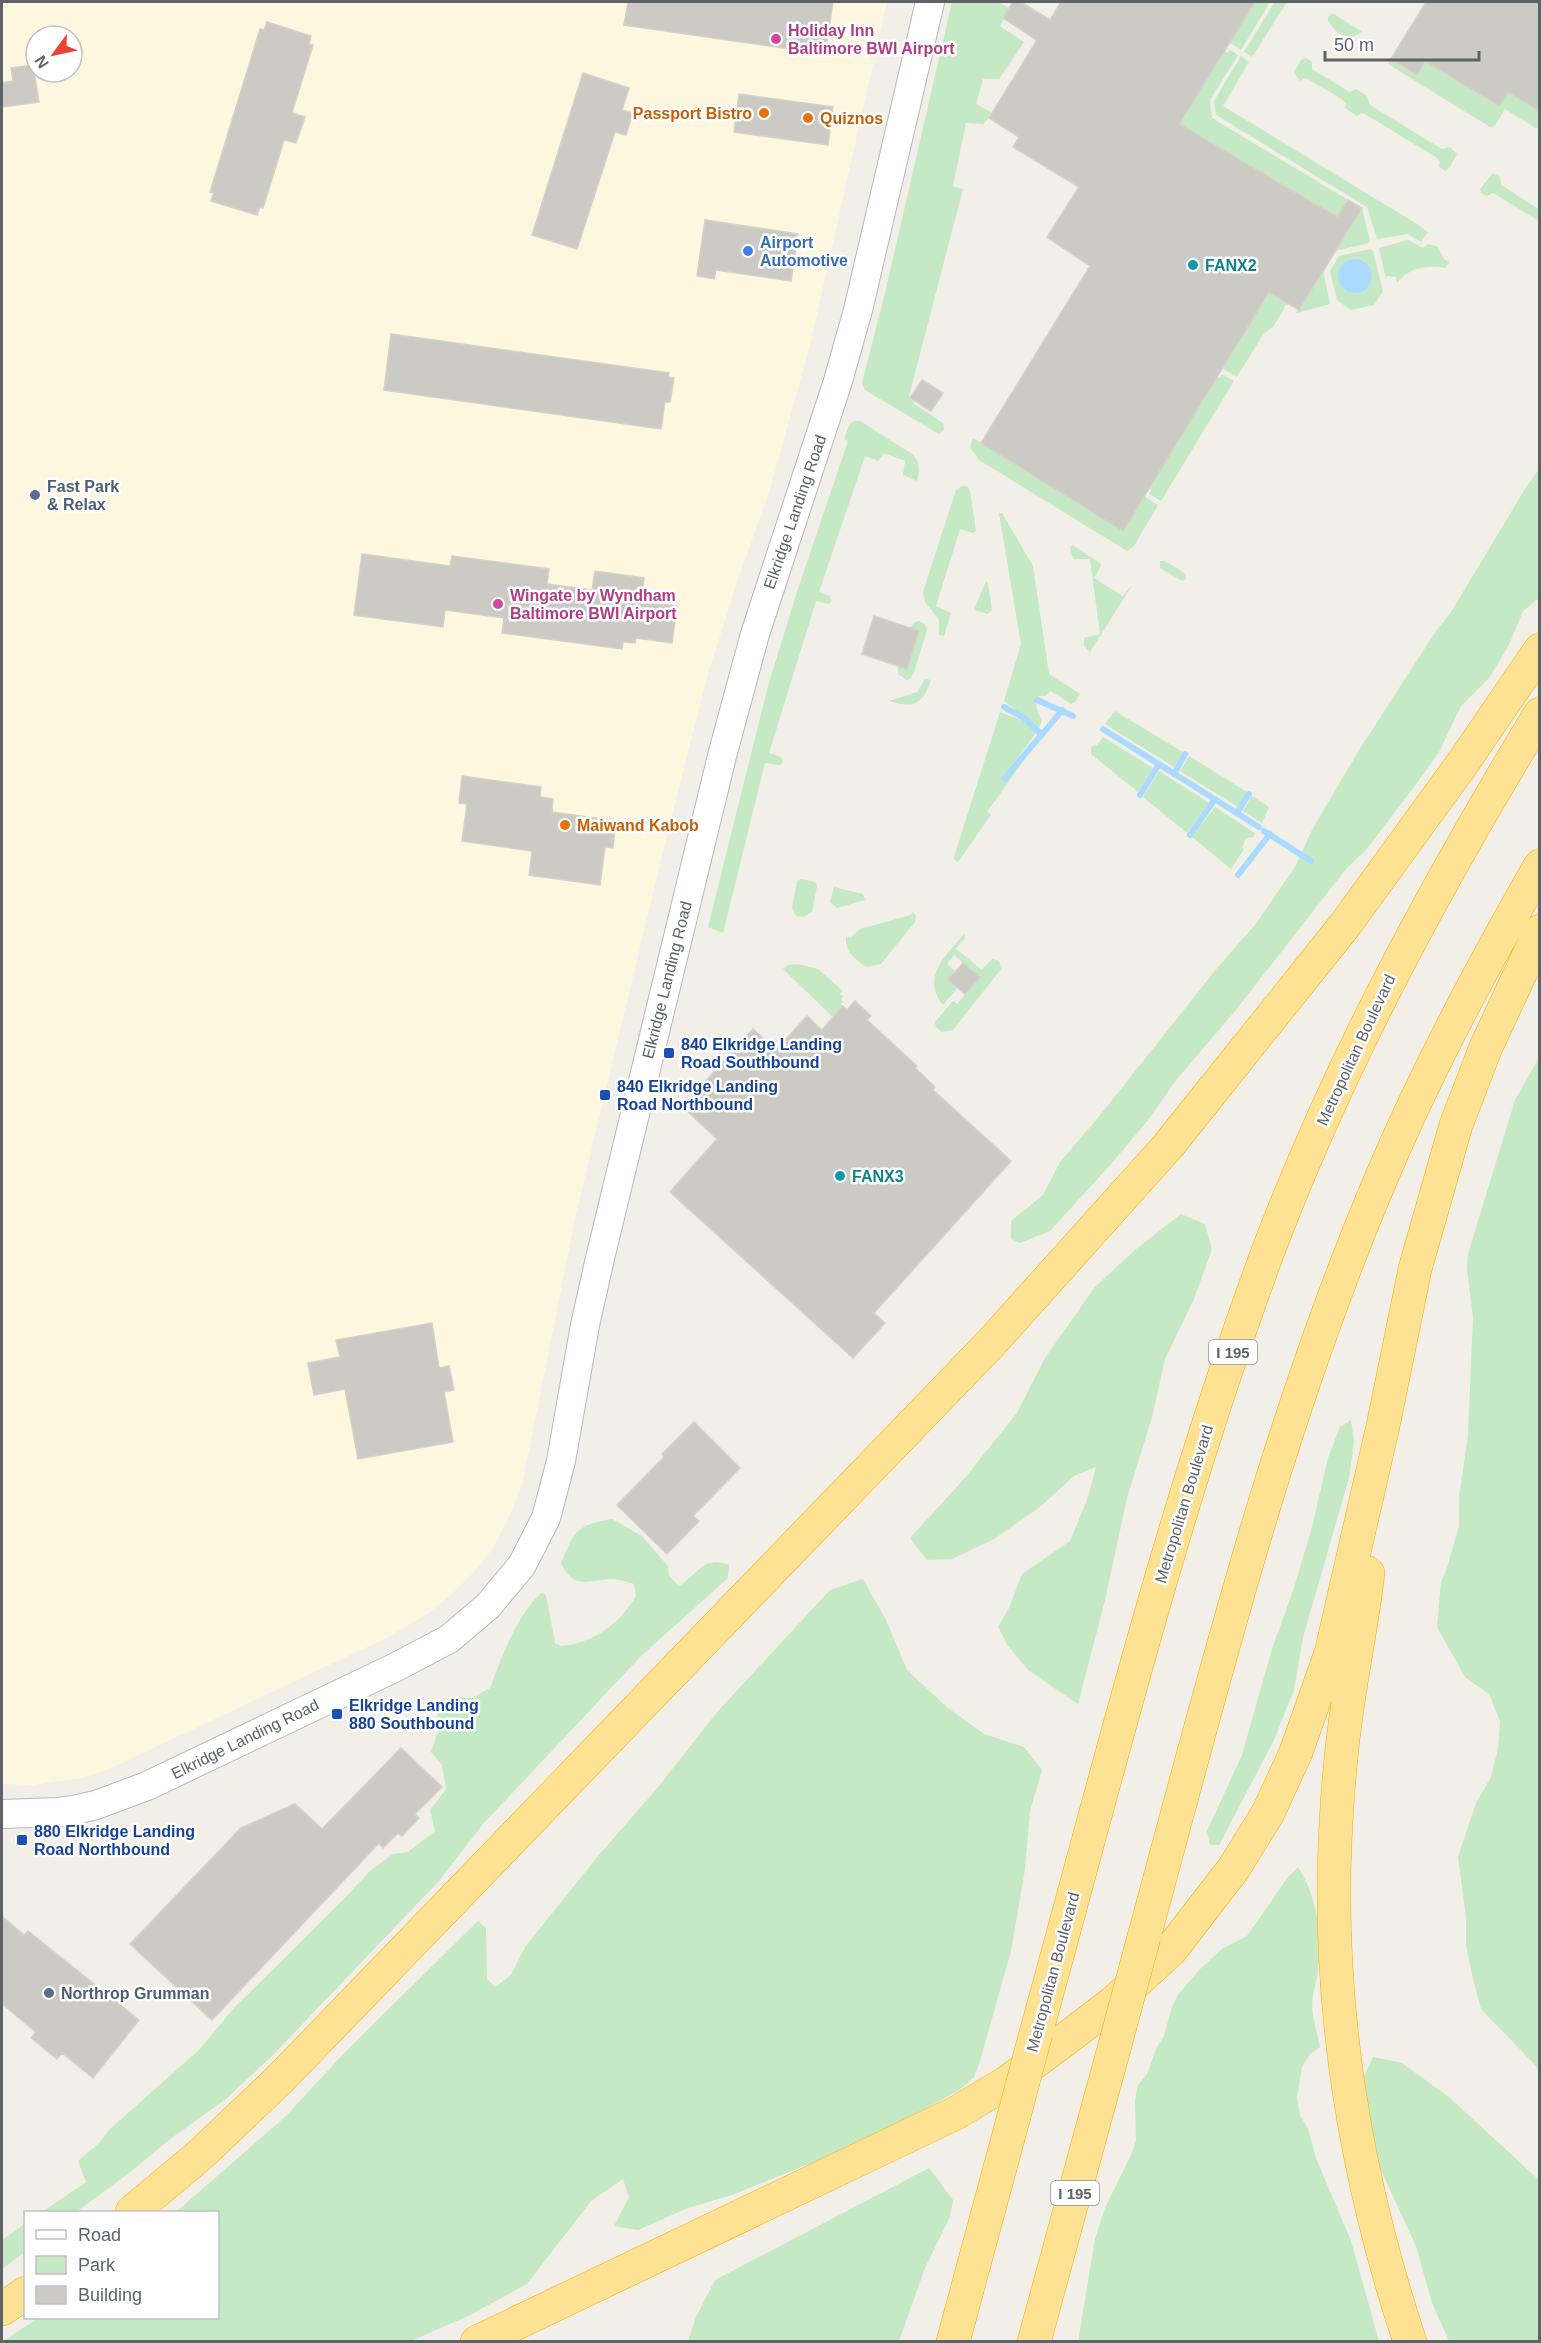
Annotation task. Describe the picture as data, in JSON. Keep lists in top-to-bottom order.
{
  "streets": {
    "highway": ["Metropolitan Boulevard", "I 195"],
    "street": ["Elkridge Landing Road"]
  },
  "places": {
    "other": [
      "Holiday Inn Baltimore BWI Airport",
      "Passport Bistro",
      "Quiznos",
      "Airport Automotive",
      "FANX2",
      "Fast Park & Relax",
      "Wingate by Wyndham Baltimore BWI Airport",
      "Maiwand Kabob",
      "FANX3",
      "Northrop Grumman"
    ],
    "transit": [
      "840 Elkridge Landing Road Southbound",
      "840 Elkridge Landing Road Northbound",
      "Elkridge Landing 880 Southbound",
      "880 Elkridge Landing Road Northbound"
    ]
  },
  "legend": ["Road", "Park", "Building"],
  "scale_bar": "50 m",
  "north": "bottom left"
}
